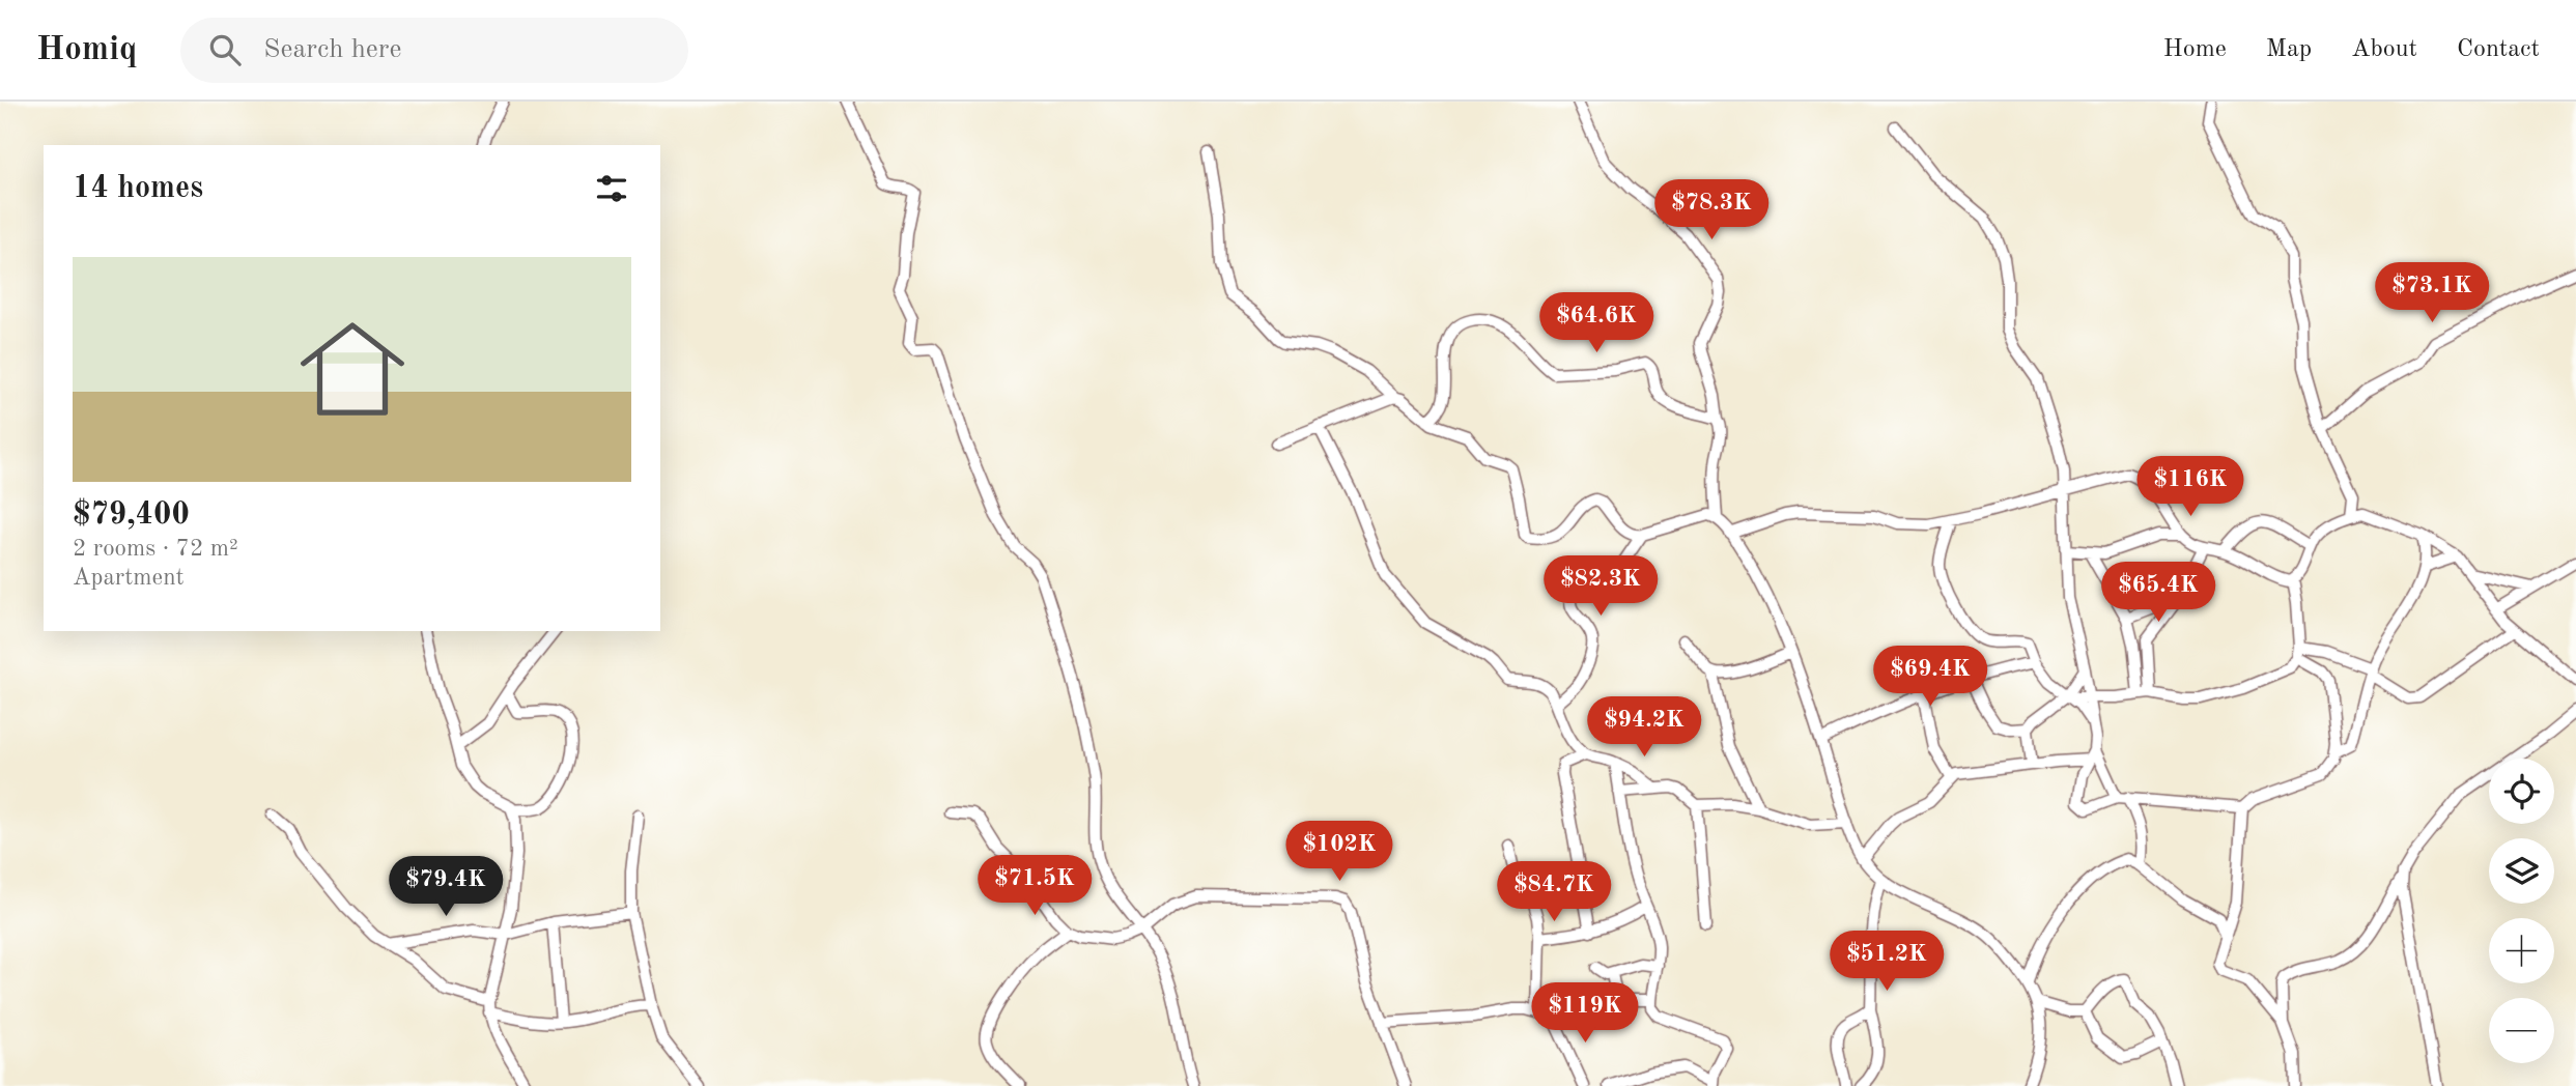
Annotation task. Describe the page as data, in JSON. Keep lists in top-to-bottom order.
{
  "page": {
    "header": "Homiq",
    "search": "Search here",
    "nav": [
      "Home",
      "Map",
      "About",
      "Contact"
    ],
    "heading": "14 homes",
    "price": [
      "$78.3K",
      "$73.1K",
      "$64.6K",
      "$116K",
      "$82.3K",
      "$65.4K",
      "$69.4K",
      "$94.2K",
      "$102K",
      "$71.5K",
      "$79.4K",
      "$84.7K",
      "$51.2K",
      "$119K"
    ],
    "list": [
      {
        "name": "$79,400",
        "note": "2 rooms · 72 m² · Apartment"
      }
    ],
    "map_buttons": ["+", "−"]
  }
}
